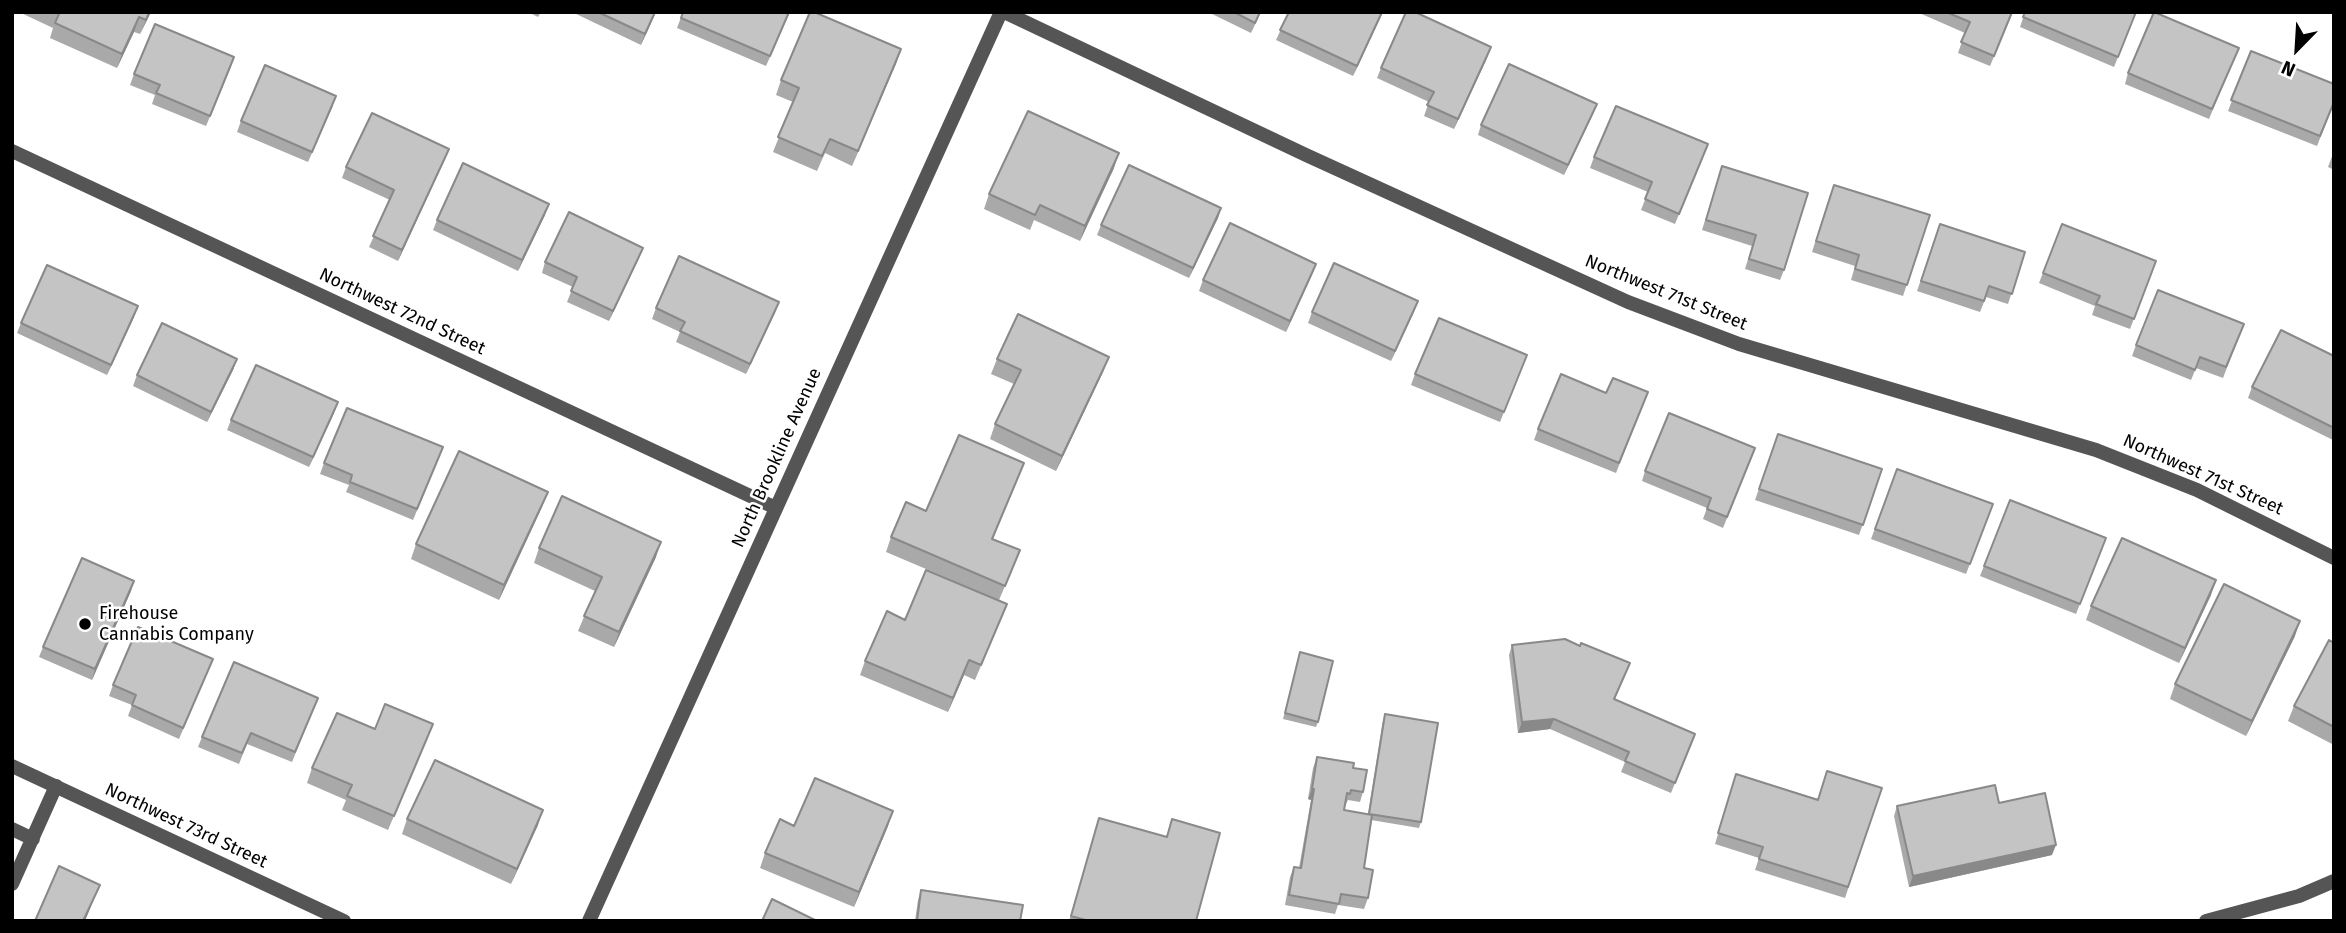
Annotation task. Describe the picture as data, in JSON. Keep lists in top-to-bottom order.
{
  "streets": {
    "street": [
      "Northwest 71st Street",
      "Northwest 72nd Street",
      "North Brookline Avenue",
      "Northwest 73rd Street"
    ]
  },
  "crossings": [
    ["Northwest 71st Street", "North Brookline Avenue"],
    ["Northwest 72nd Street", "North Brookline Avenue"]
  ],
  "places": ["Firehouse Cannabis Company"],
  "north": "bottom left"
}
